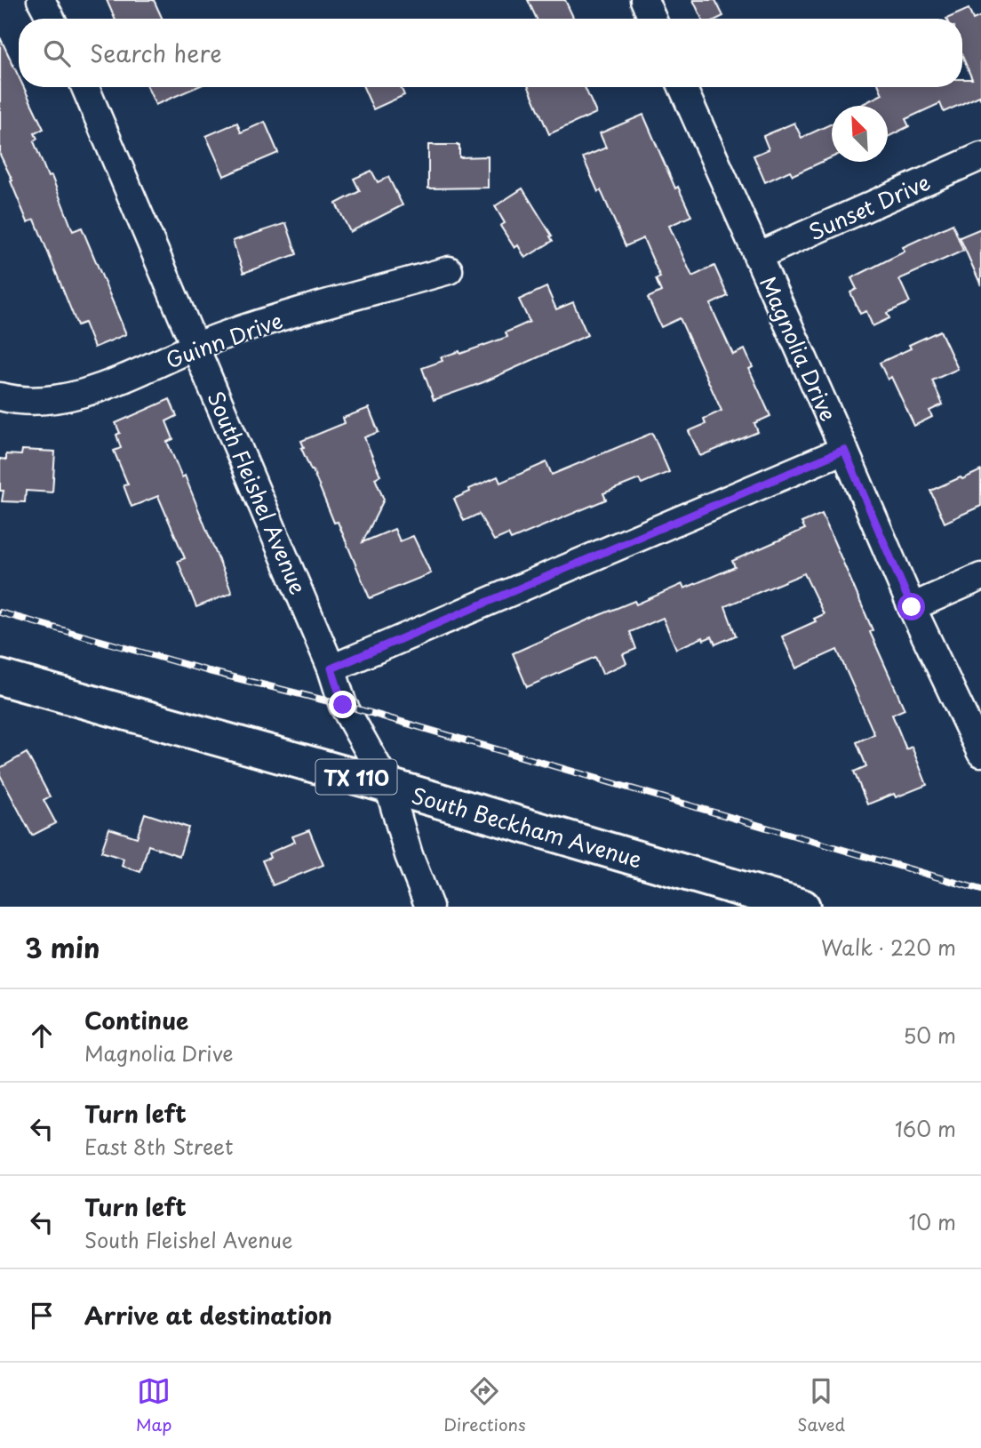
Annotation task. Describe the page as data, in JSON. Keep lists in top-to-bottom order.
{
  "streets": {
    "main road": ["TX 110", "South Beckham Avenue"],
    "street": [
      "Sunset Drive",
      "Guinn Drive",
      "Magnolia Drive",
      "South Fleishel Avenue"
    ]
  },
  "crossings": [
    ["Sunset Drive", "Magnolia Drive"],
    ["Guinn Drive", "South Fleishel Avenue"],
    ["South Fleishel Avenue", "South Beckham Avenue"]
  ],
  "north": "top left",
  "page": {
    "search": "Search here",
    "heading": ["3 min", "Walk · 220 m"],
    "list": [
      ["Continue", "Magnolia Drive", "50 m"],
      ["Turn left", "East 8th Street", "160 m"],
      ["Turn left", "South Fleishel Avenue", "10 m"],
      "Arrive at destination"
    ],
    "nav": ["Map", "Directions", "Saved"]
  }
}
